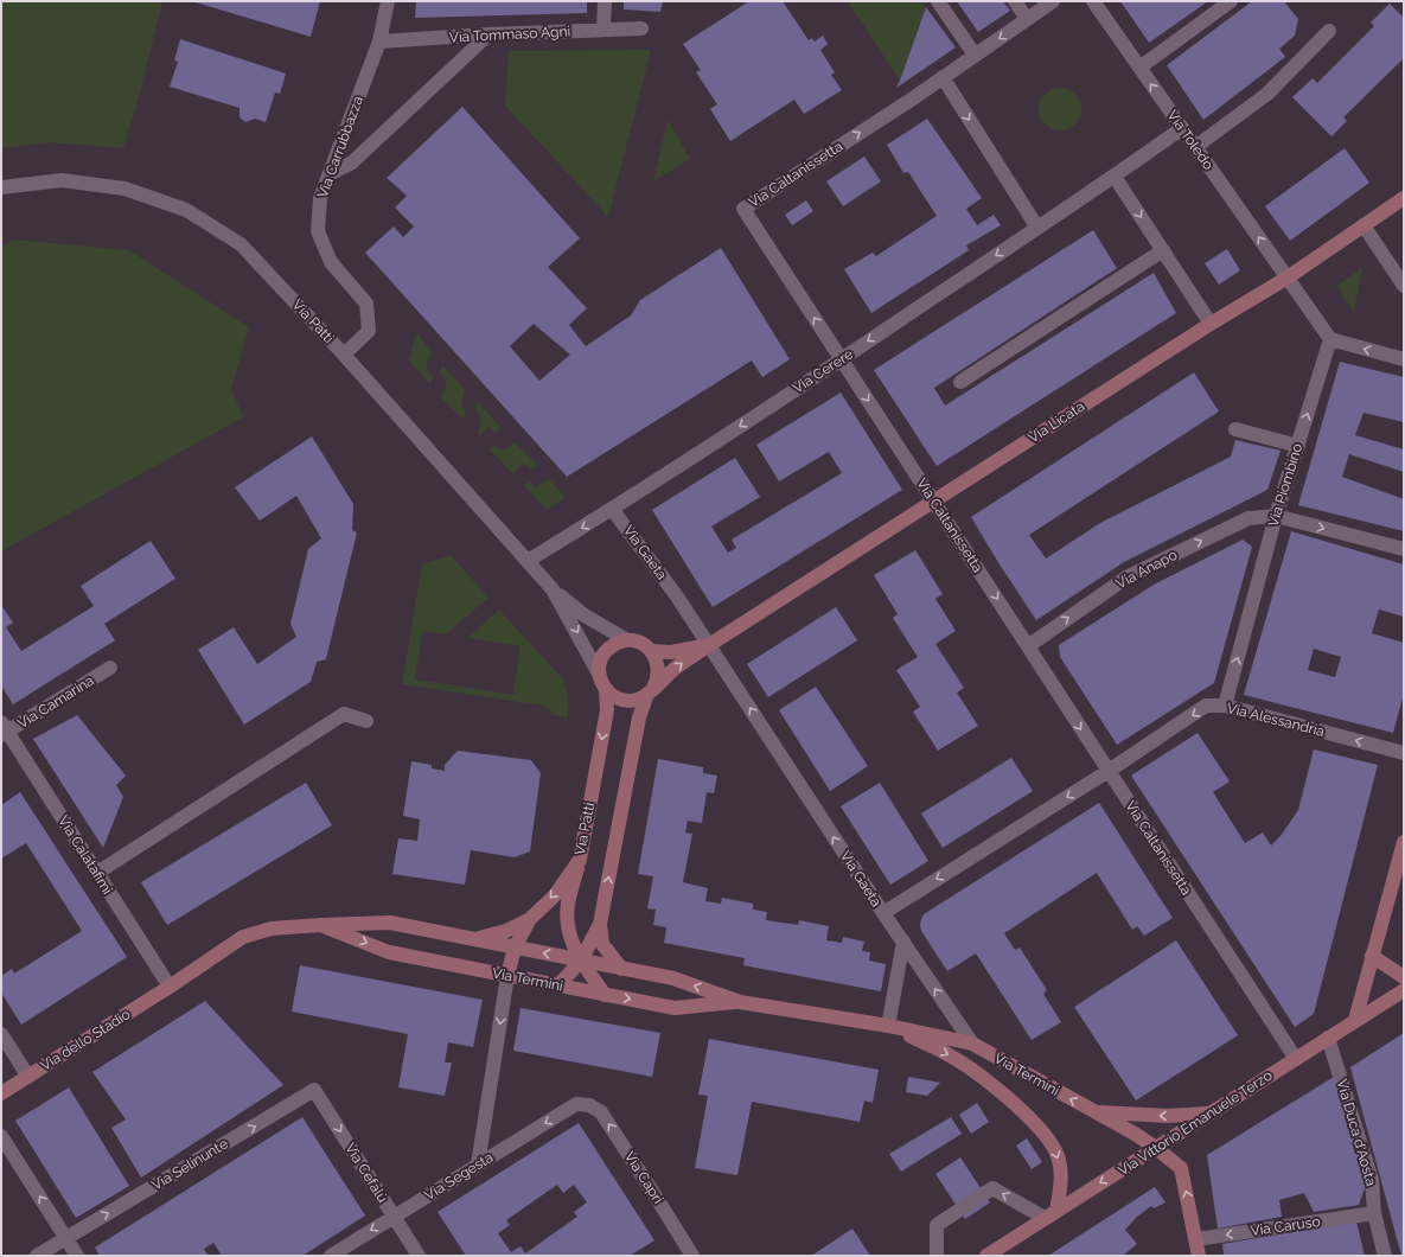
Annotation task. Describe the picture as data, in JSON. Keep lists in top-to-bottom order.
{
  "streets": {
    "street": [
      "Via Tommaso Agni",
      "Via Toledo",
      "Via Carrubbazza",
      "Via Caltanissetta",
      "Via Patti",
      "Via Cerere",
      "Via Licata",
      "Via Piombino",
      "Via Gaeta",
      "Via Anapo",
      "Via Camarina",
      "Via Alessandria",
      "Via Calatafimi",
      "Via Termini",
      "Via dello Stadio",
      "Via Vittorio Emanuele Terzo",
      "Via Duca d'Aosta",
      "Via Selinunte",
      "Via Cefalù",
      "Via Segesta",
      "Via Capri",
      "Via Caruso"
    ]
  },
  "crossings": [
    ["Via Tommaso Agni", "Via Carrubbazza"],
    ["Via Toledo", "Via Cerere"],
    ["Via Toledo", "Via Licata"],
    ["Via Carrubbazza", "Via Patti"],
    ["Via Caltanissetta", "Via Cerere"],
    ["Via Caltanissetta", "Via Licata"],
    ["Via Caltanissetta", "Via Gaeta"],
    ["Via Caltanissetta", "Via Anapo"],
    ["Via Caltanissetta", "Via Alessandria"],
    ["Via Caltanissetta", "Via Vittorio Emanuele Terzo"],
    ["Via Patti", "Via Cerere"],
    ["Via Patti", "Via Licata"],
    ["Via Patti", "Via Termini"],
    ["Via Cerere", "Via Gaeta"],
    ["Via Licata", "Via Gaeta"],
    ["Via Piombino", "Via Anapo"],
    ["Via Piombino", "Via Alessandria"],
    ["Via Gaeta", "Via Alessandria"],
    ["Via Camarina", "Via Calatafimi"],
    ["Via Calatafimi", "Via Termini"],
    ["Via Calatafimi", "Via dello Stadio"],
    ["Via Termini", "Via dello Stadio"],
    ["Via Termini", "Via Vittorio Emanuele Terzo"],
    ["Via Termini", "Via Caruso"],
    ["Via Vittorio Emanuele Terzo", "Via Duca d'Aosta"],
    ["Via Duca d'Aosta", "Via Caruso"],
    ["Via Selinunte", "Via Cefalù"],
    ["Via Cefalù", "Via Segesta"],
    ["Via Segesta", "Via Capri"]
  ],
  "one_way": [
    "Via Cerere",
    "Via Piombino",
    "Via Anapo",
    "Via Alessandria",
    "Via Selinunte",
    "Via Cefalù",
    "Via Segesta",
    "Via Capri",
    "Via Caruso"
  ]
}
